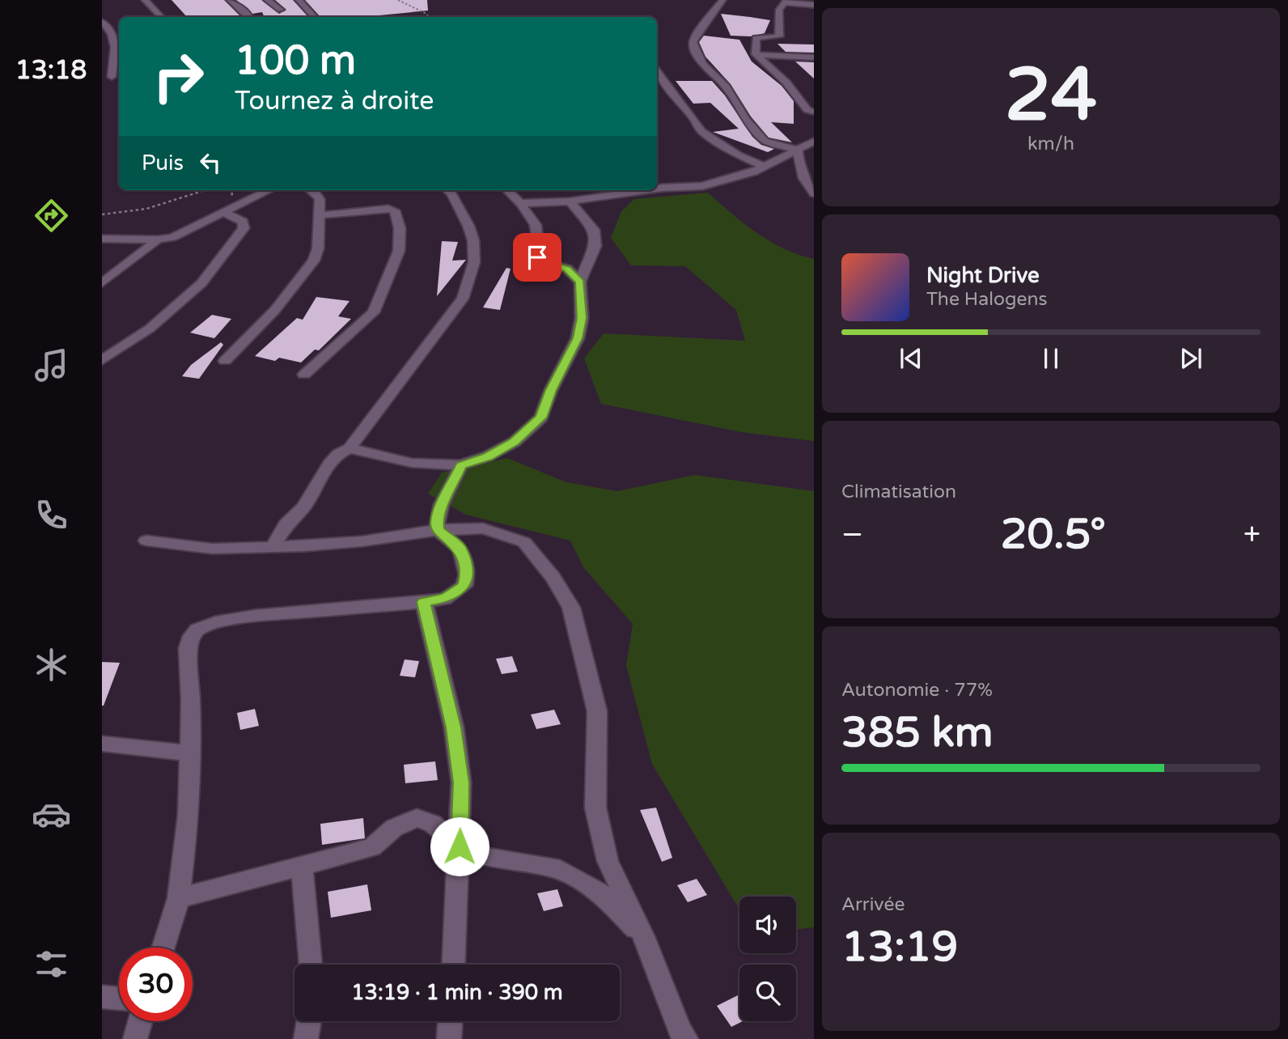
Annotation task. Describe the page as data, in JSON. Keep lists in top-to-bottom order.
{
  "page": {
    "tabs": "13:18",
    "tile": [
      ["24", "km/h"],
      "Climatisation",
      ["Autonomie · 77%", "385 km"],
      ["Arrivée", "13:19"]
    ],
    "turn": ["100 m", "Tournez à droite"],
    "then": "Puis",
    "song": ["Night Drive", "The Halogens"],
    "heat": ["−", "20.5°", "+"],
    "limit": "30",
    "trip": "13:19 · 1 min · 390 m"
  }
}
